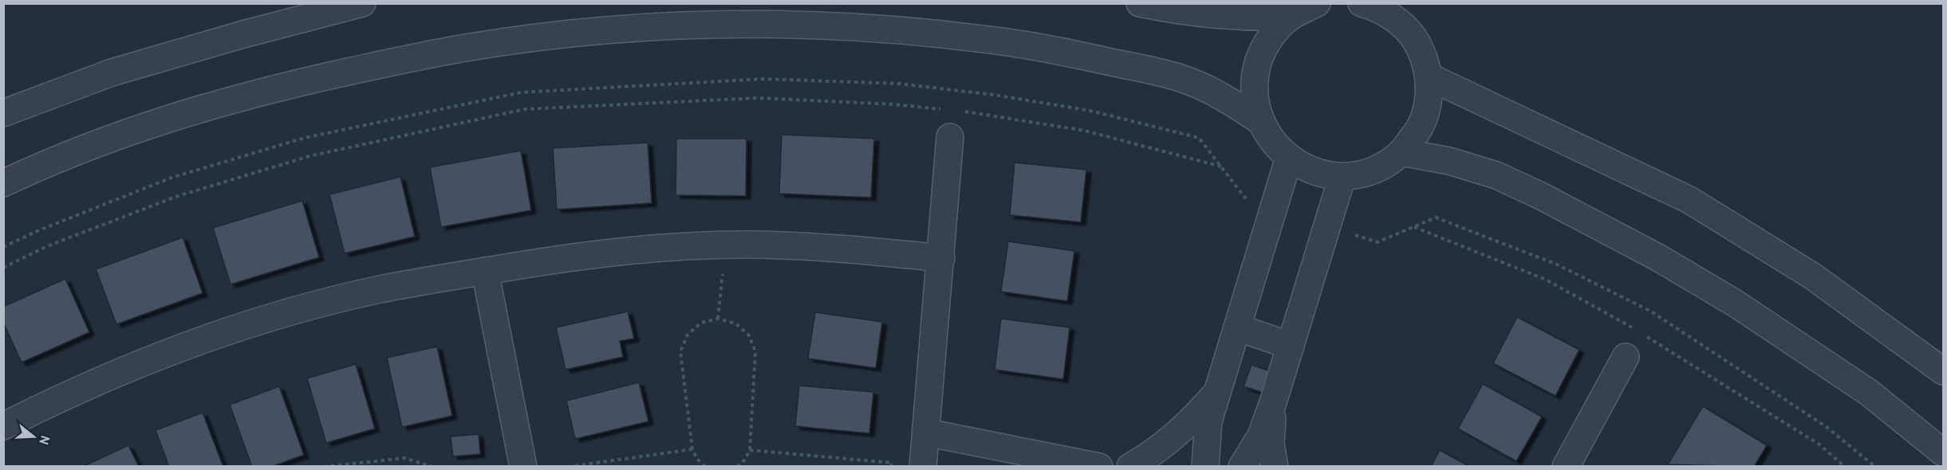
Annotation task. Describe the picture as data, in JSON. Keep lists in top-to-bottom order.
{
  "north": "right"
}
